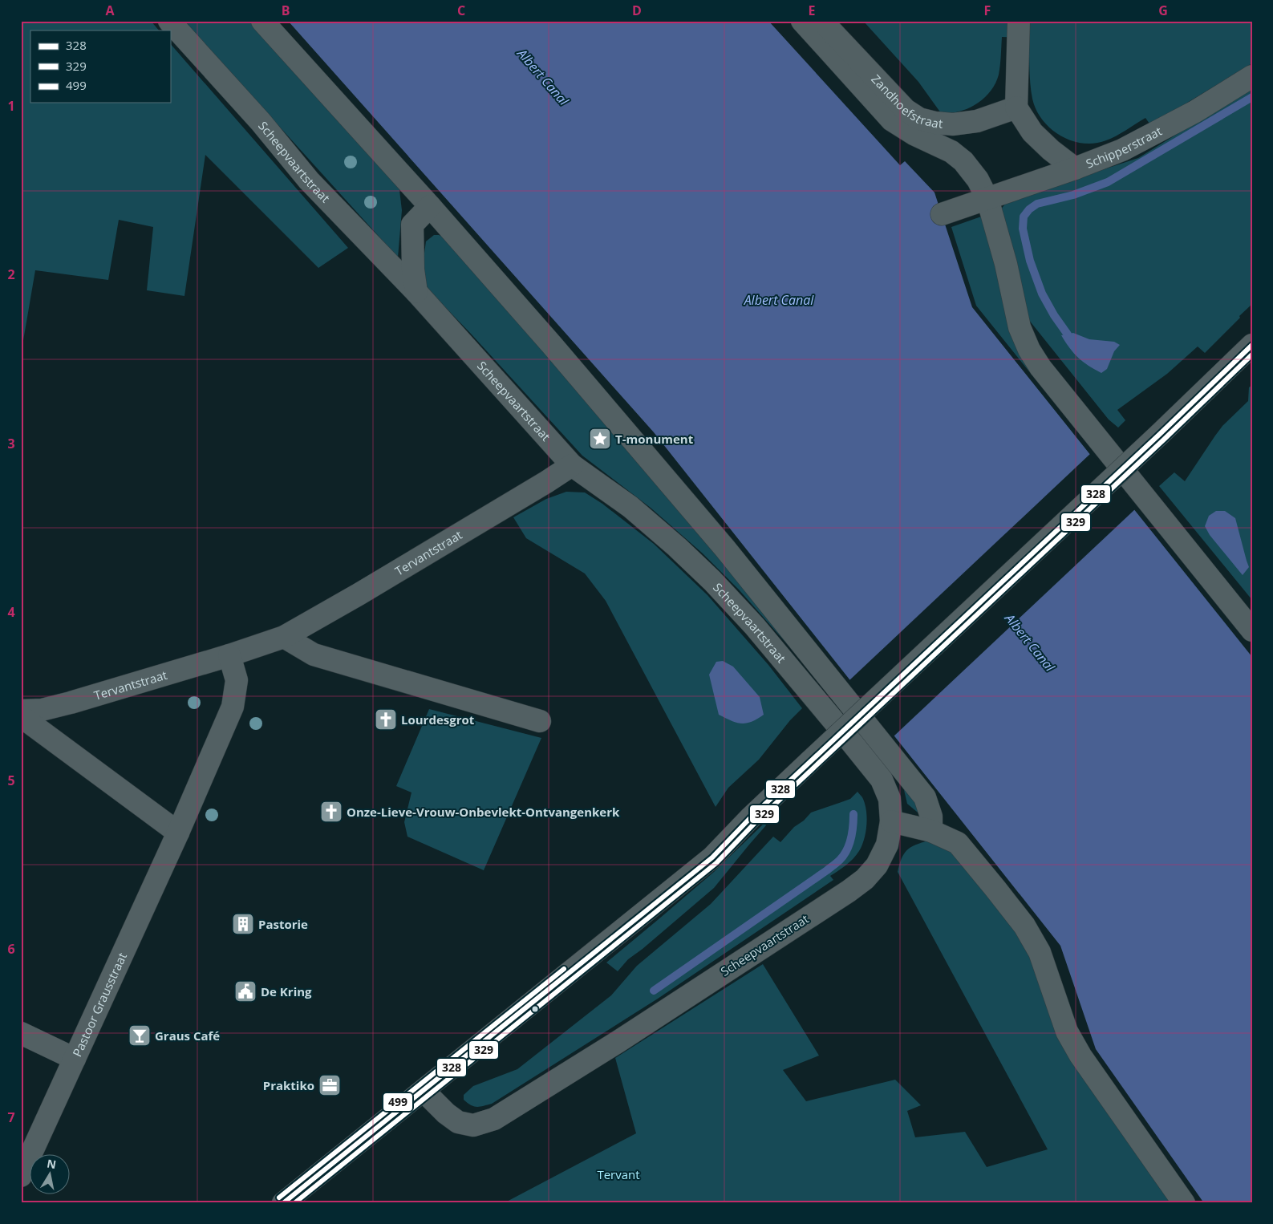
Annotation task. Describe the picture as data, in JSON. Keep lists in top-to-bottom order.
{
  "streets": {
    "street": [
      "Zandhoefstraat",
      "Schipperstraat",
      "Scheepvaartstraat",
      "Tervantstraat",
      "Pastoor Grausstraat"
    ]
  },
  "crossings": [
    ["Scheepvaartstraat", "Tervantstraat"],
    ["Tervantstraat", "Pastoor Grausstraat"]
  ],
  "water": ["Albert Canal"],
  "parks": ["Tervant"],
  "places": {
    "place": ["T-monument"],
    "church": ["Lourdesgrot", "Onze-Lieve-Vrouw-Onbevlekt-Ontvangenkerk"],
    "building": ["Pastorie"],
    "public building": ["De Kring"],
    "bar": ["Graus Café"],
    "office": ["Praktiko"]
  },
  "lines": ["transit line 328", "transit line 329", "transit line 499"],
  "legend": ["328", "329", "499"],
  "north": "top",
  "grid": {
    "columns": [
      "A",
      "B",
      "C",
      "D",
      "E",
      "F",
      "G"
    ],
    "rows": [
      "1",
      "2",
      "3",
      "4",
      "5",
      "6",
      "7"
    ]
  }
}
